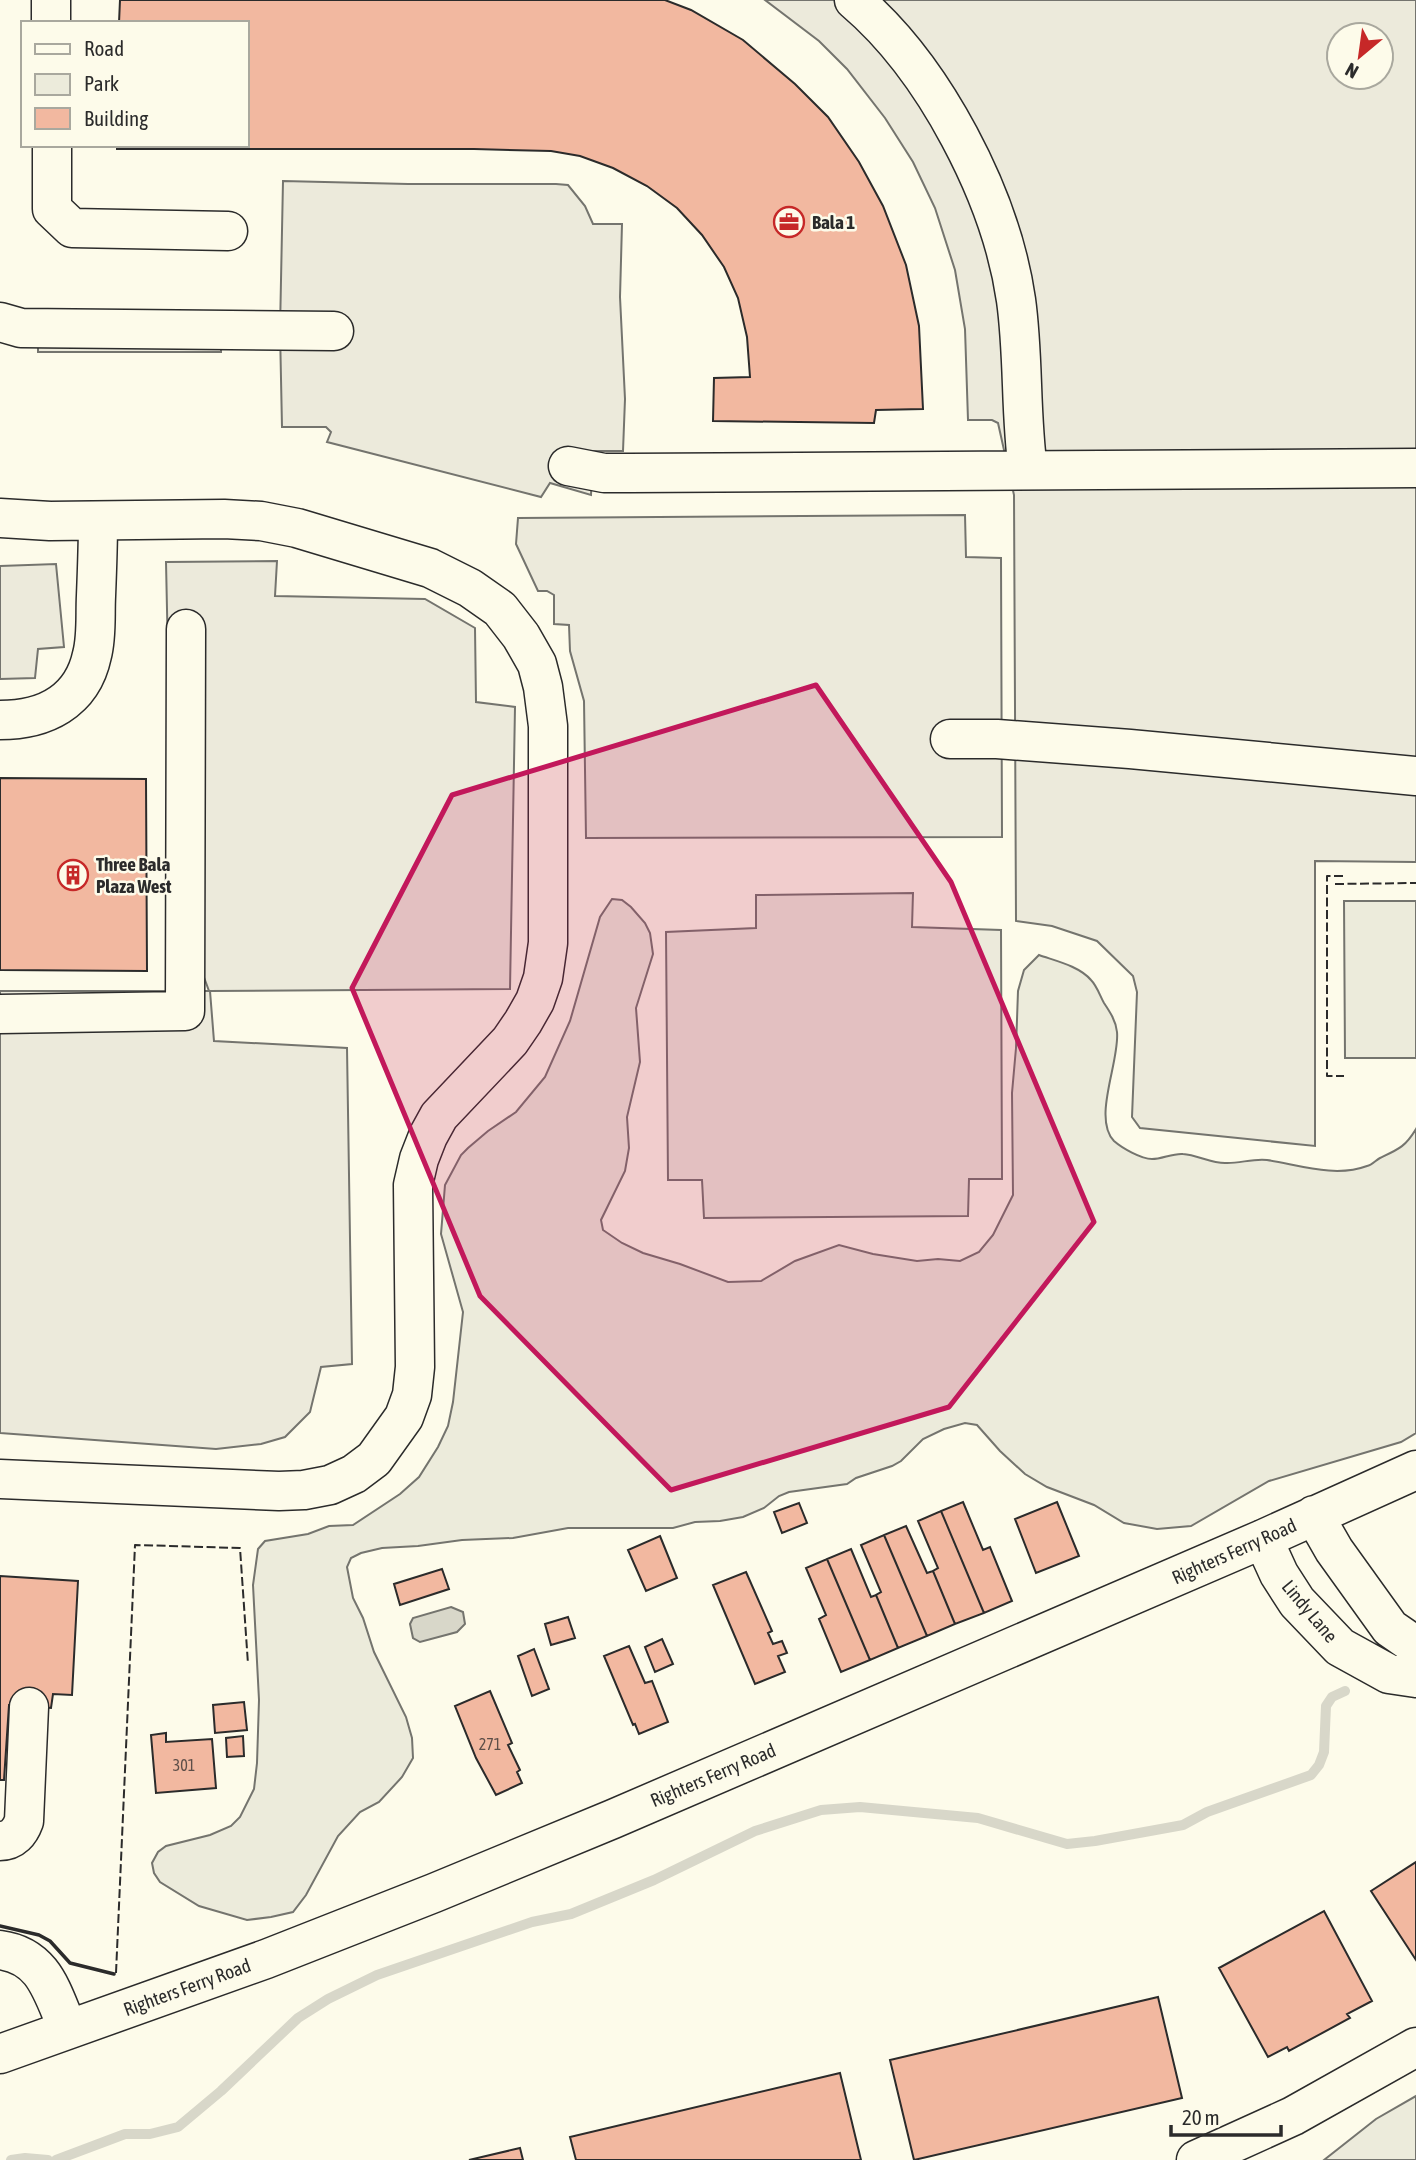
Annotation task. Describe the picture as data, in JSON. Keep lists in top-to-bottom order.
{
  "streets": {
    "street": ["Righters Ferry Road", "Lindy Lane"]
  },
  "crossings": [
    ["Righters Ferry Road", "Lindy Lane"]
  ],
  "places": {
    "office": ["Bala 1"],
    "building": ["Three Bala Plaza West"]
  },
  "house_numbers": ["271", "301"],
  "legend": ["Road", "Park", "Building"],
  "scale_bar": "20 m",
  "north": "bottom left"
}
